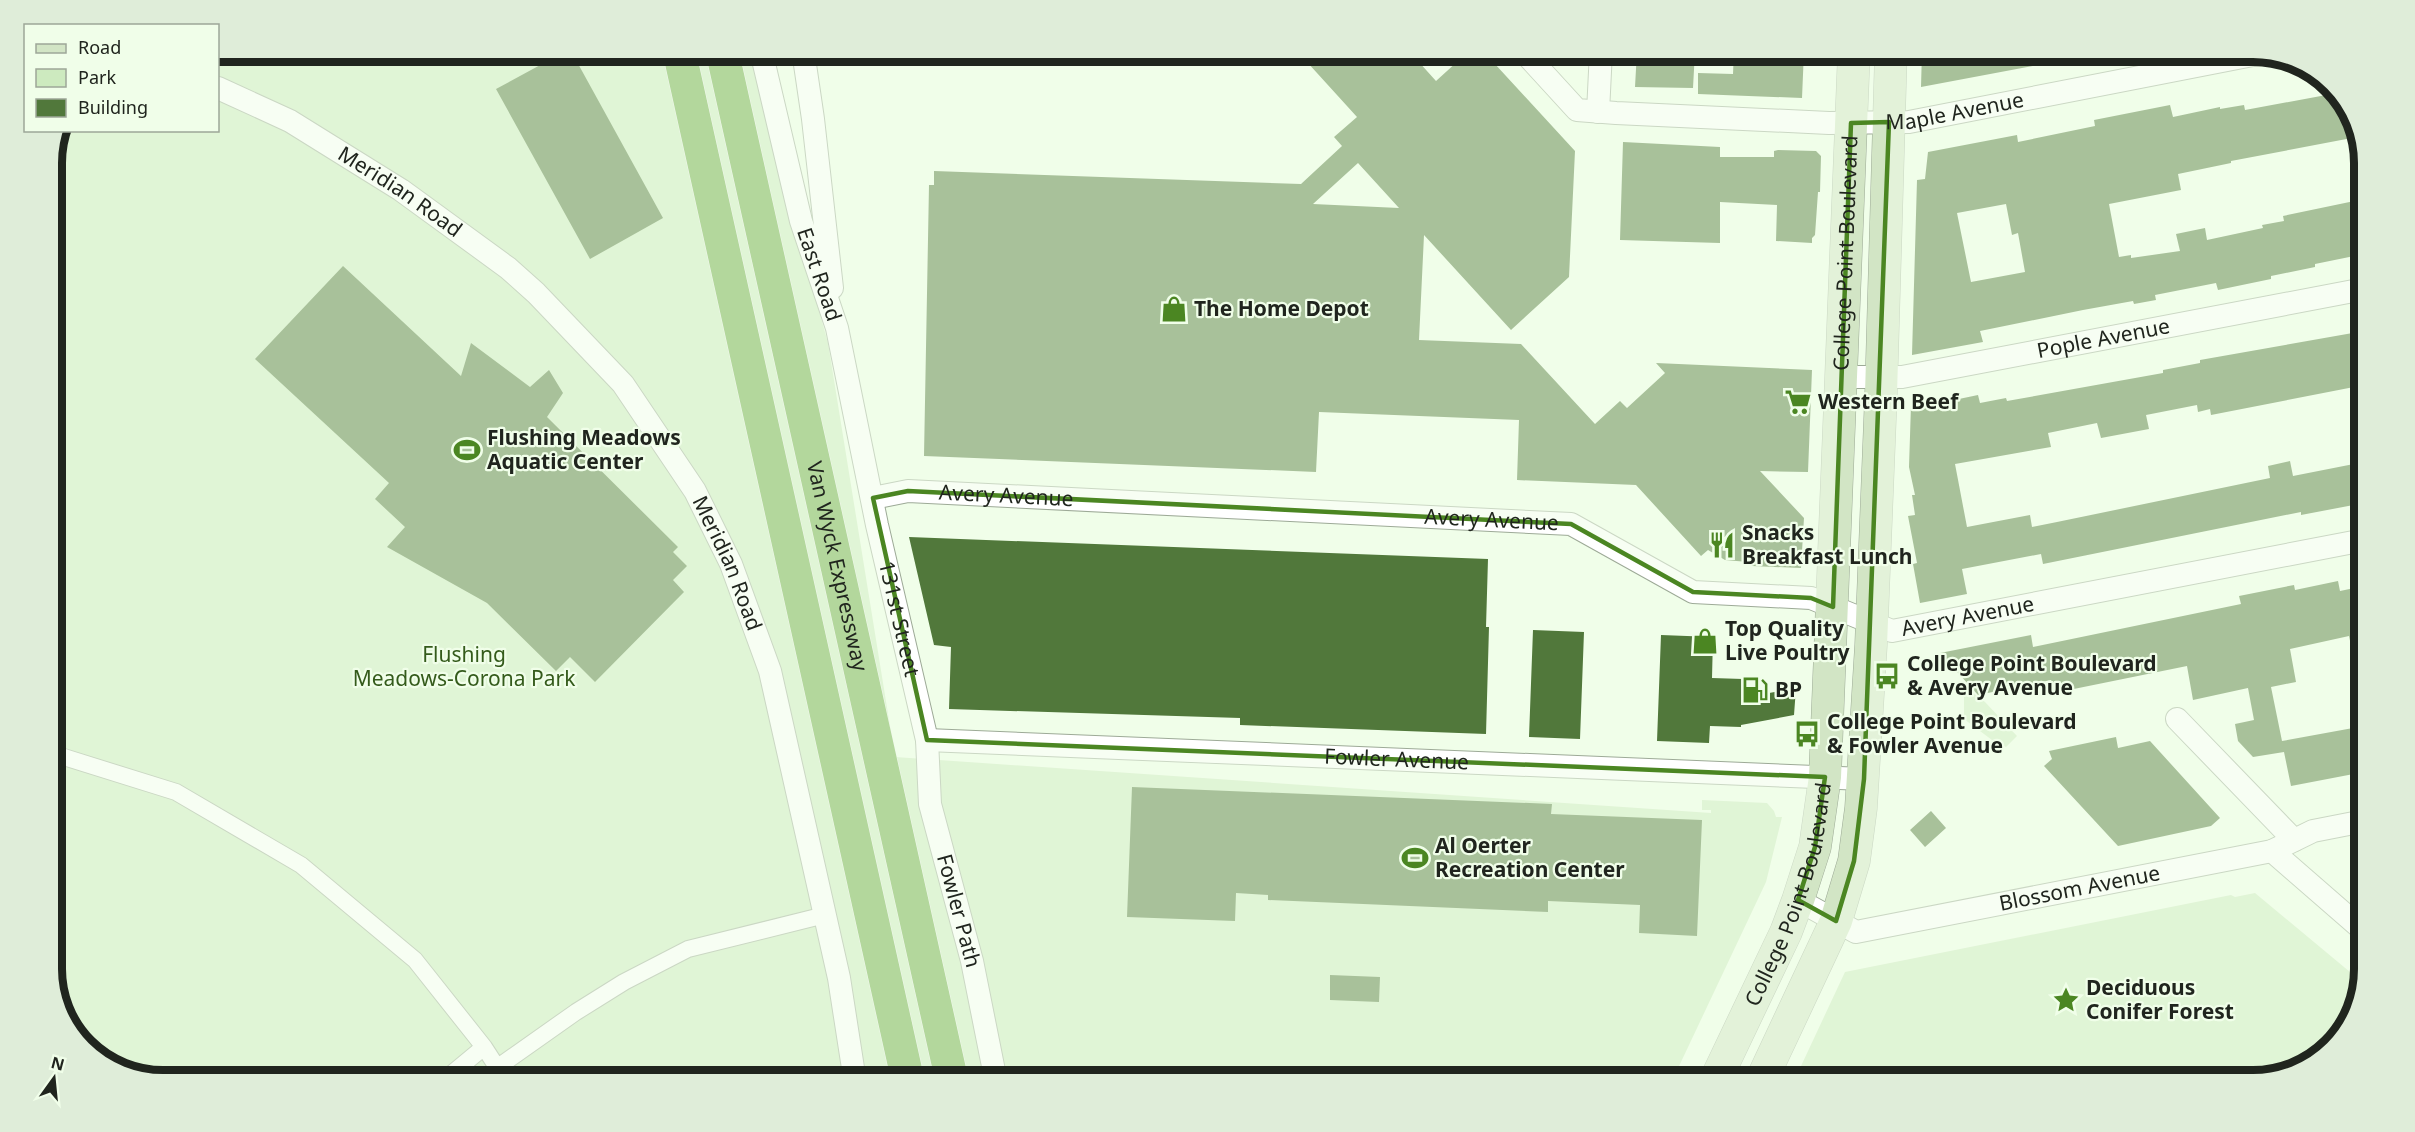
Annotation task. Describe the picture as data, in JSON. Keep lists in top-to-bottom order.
{
  "streets": {
    "highway": ["Van Wyck Expressway"],
    "main road": ["College Point Boulevard"],
    "street": [
      "Maple Avenue",
      "Meridian Road",
      "East Road",
      "Pople Avenue",
      "Avery Avenue",
      "131st Street",
      "Fowler Avenue",
      "Blossom Avenue",
      "Fowler Path"
    ]
  },
  "crossings": [
    ["Maple Avenue", "College Point Boulevard"],
    ["College Point Boulevard", "Pople Avenue"],
    ["College Point Boulevard", "Avery Avenue"],
    ["College Point Boulevard", "Fowler Avenue"],
    ["College Point Boulevard", "Blossom Avenue"],
    ["East Road", "Avery Avenue"],
    ["East Road", "131st Street"],
    ["Avery Avenue", "131st Street"],
    ["131st Street", "Fowler Avenue"],
    ["131st Street", "Fowler Path"],
    ["Fowler Avenue", "Fowler Path"]
  ],
  "parks": ["Flushing Meadows-Corona Park"],
  "places": {
    "shop": ["The Home Depot", "Top Quality Live Poultry"],
    "supermarket": ["Western Beef"],
    "sports": ["Flushing Meadows Aquatic Center", "Al Oerter Recreation Center"],
    "restaurant": ["Snacks Breakfast Lunch"],
    "bus stop": ["College Point Boulevard & Avery Avenue", "College Point Boulevard & Fowler Avenue"],
    "fuel station": ["BP"],
    "place": ["Deciduous Conifer Forest"]
  },
  "legend": ["Road", "Park", "Building"],
  "north": "top"
}
